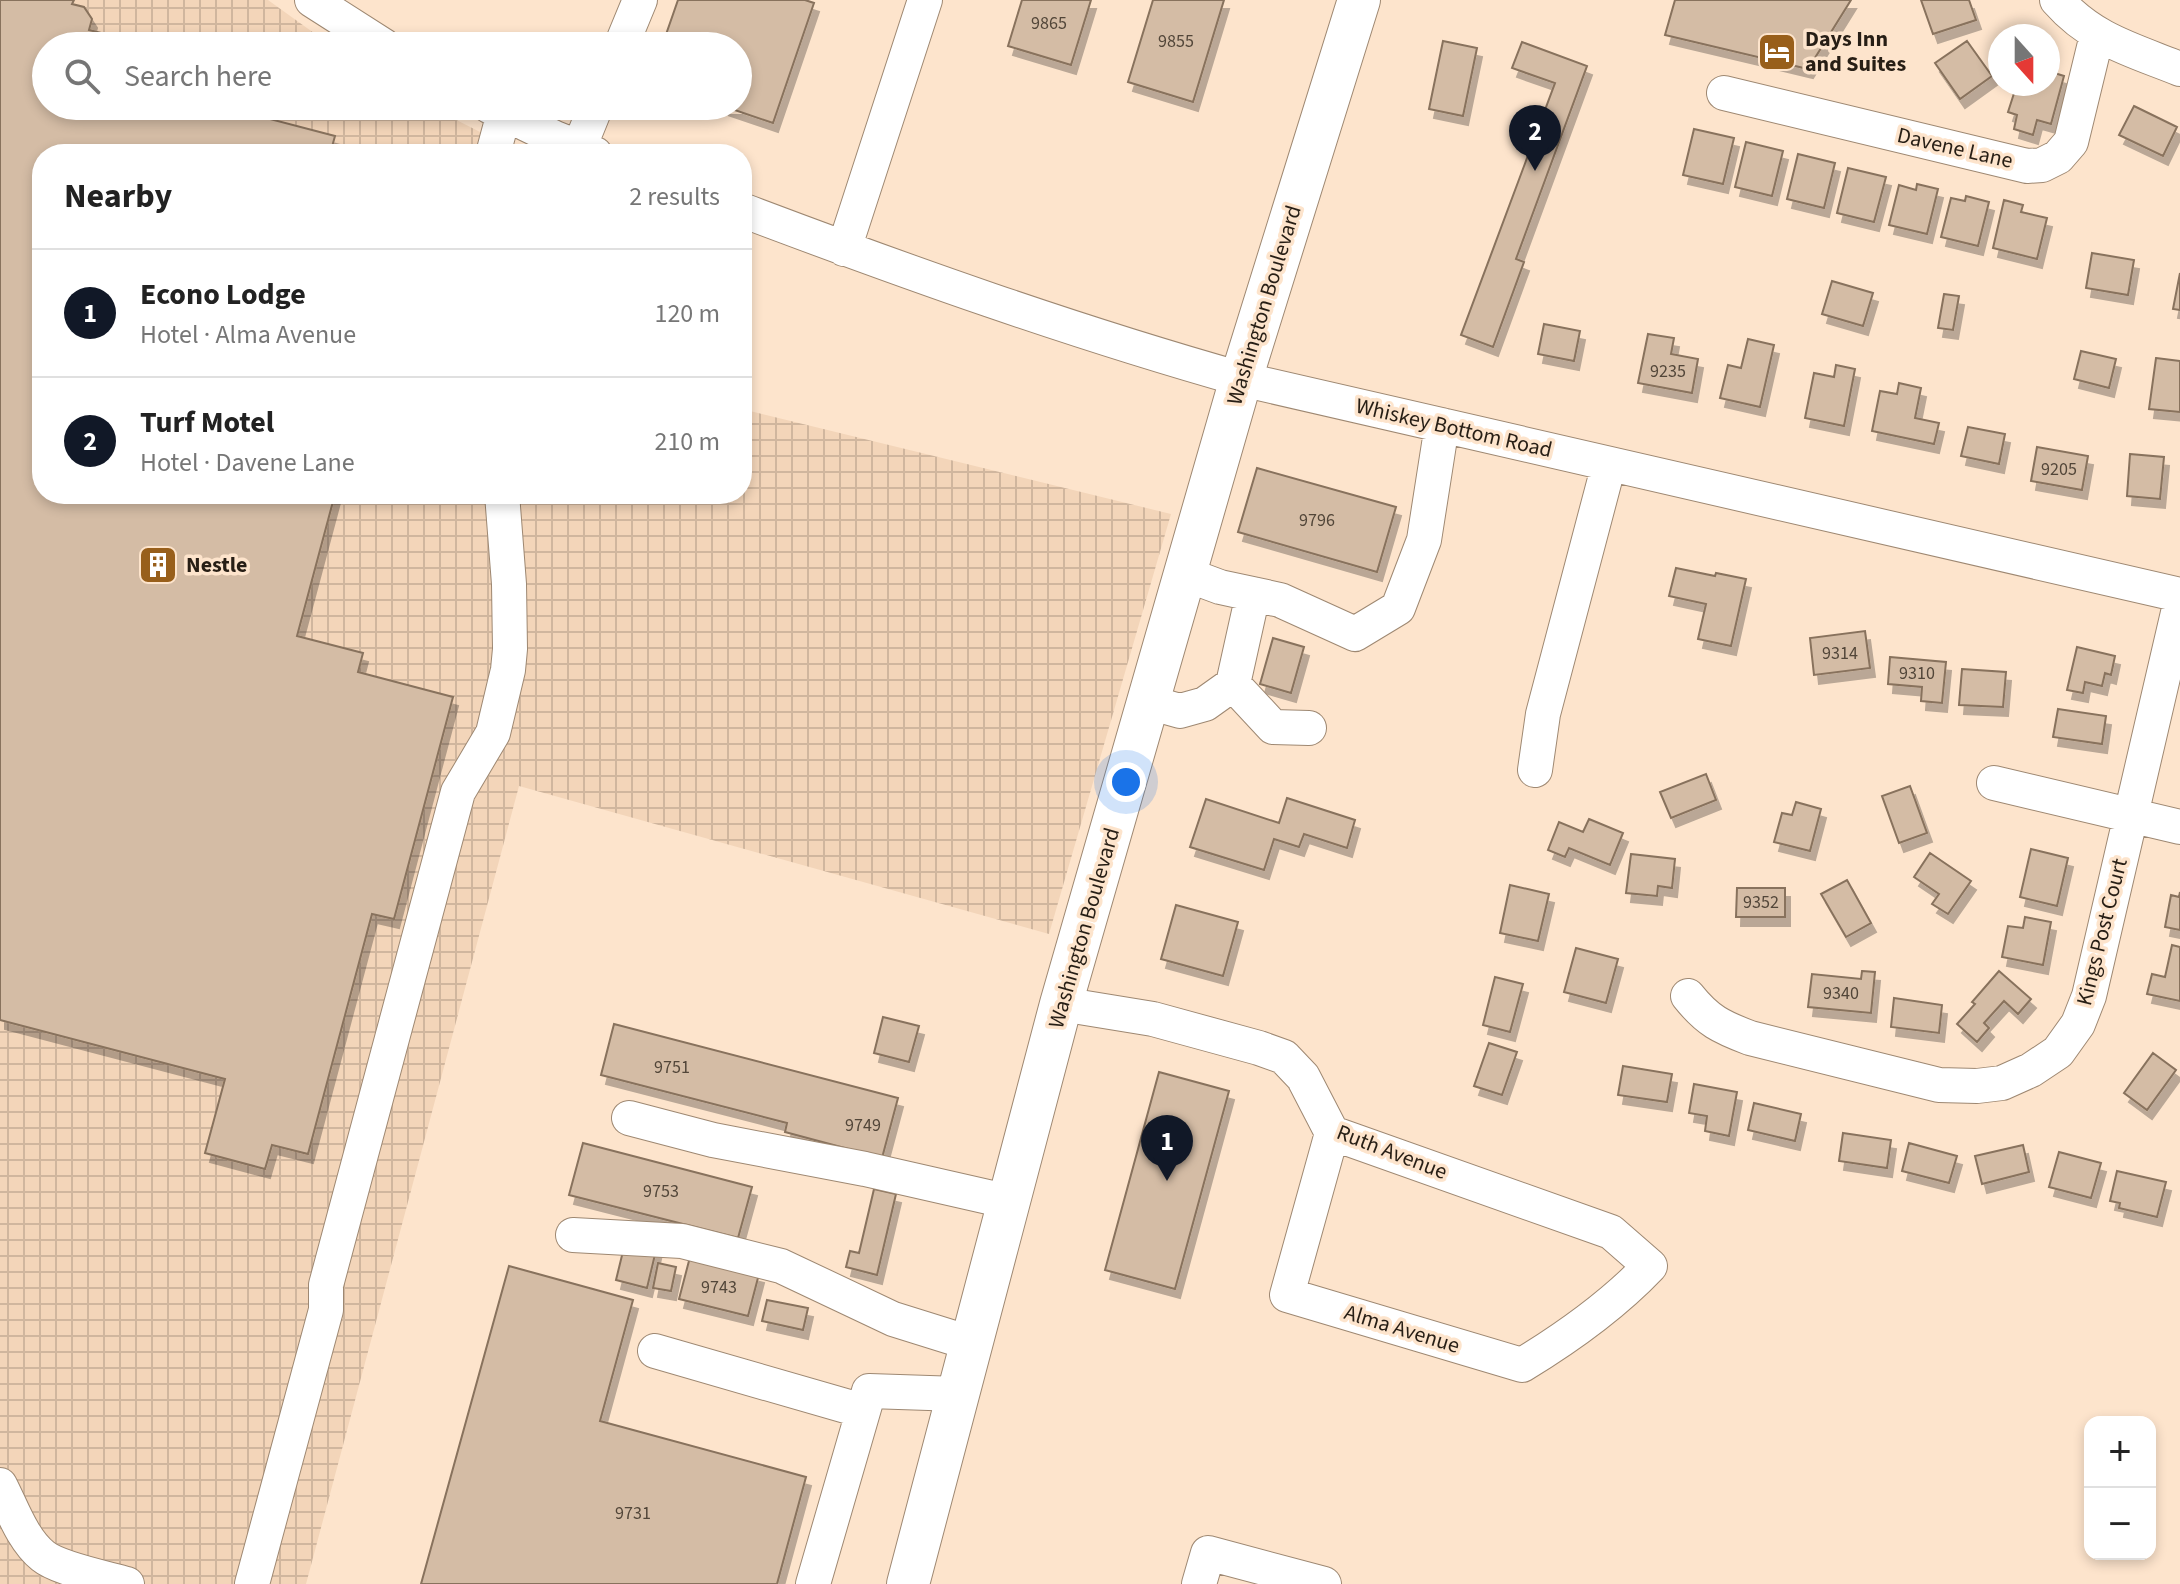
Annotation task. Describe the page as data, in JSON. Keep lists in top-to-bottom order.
{
  "streets": {
    "main road": ["Washington Boulevard"],
    "street": [
      "Davene Lane",
      "Whiskey Bottom Road",
      "Kings Post Court",
      "Ruth Avenue",
      "Alma Avenue"
    ]
  },
  "crossings": [
    ["Washington Boulevard", "Whiskey Bottom Road"],
    ["Washington Boulevard", "Ruth Avenue"],
    ["Ruth Avenue", "Alma Avenue"]
  ],
  "places": {
    "hotel": ["Days Inn and Suites"],
    "building": ["Nestle"]
  },
  "house_numbers": [
    "9865",
    "9855",
    "9235",
    "9205",
    "9796",
    "9314",
    "9310",
    "9352",
    "9340",
    "9751",
    "9749",
    "9753",
    "9743",
    "9731"
  ],
  "north": "bottom",
  "page": {
    "search": "Search here",
    "pins": ["2", "1"],
    "heading": ["Nearby", "2 results"],
    "list": [
      {
        "mark": "1",
        "name": "Econo Lodge",
        "note": "Hotel · Alma Avenue",
        "value": "120 m"
      },
      {
        "mark": "2",
        "name": "Turf Motel",
        "note": "Hotel · Davene Lane",
        "value": "210 m"
      }
    ],
    "map_buttons": ["+", "−"]
  }
}
